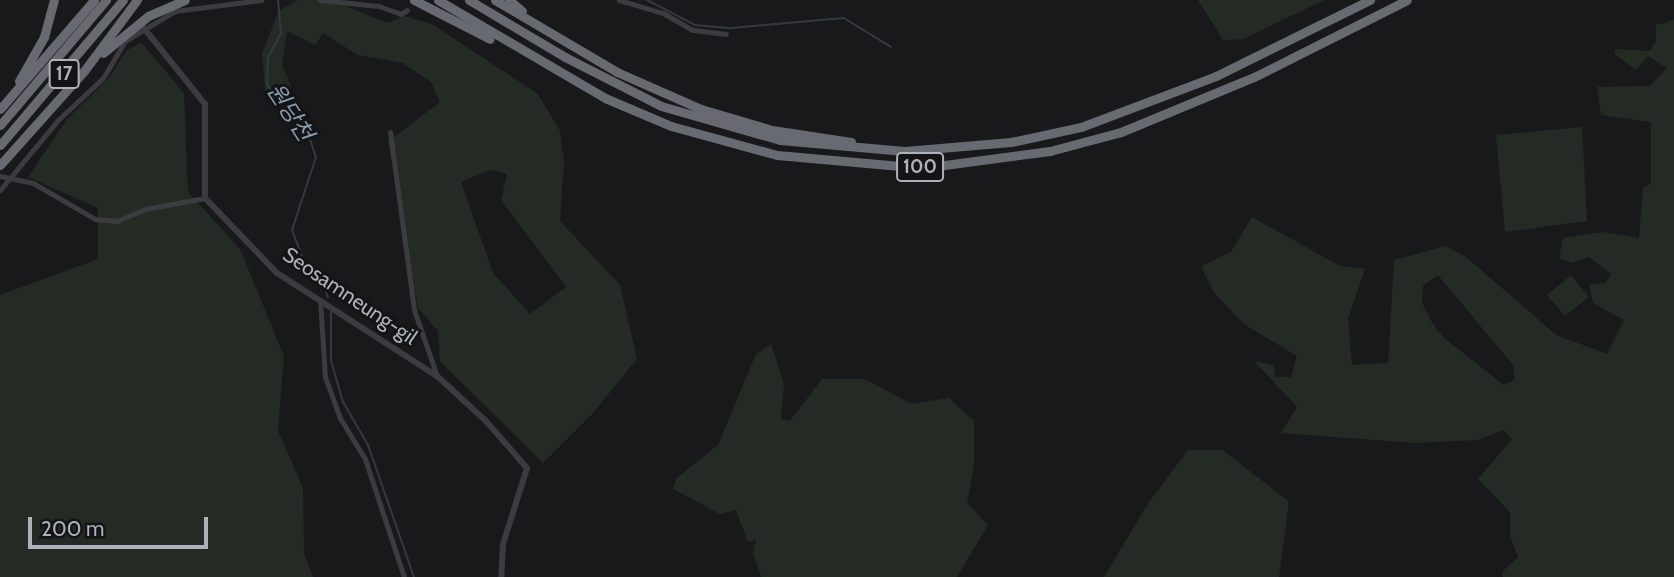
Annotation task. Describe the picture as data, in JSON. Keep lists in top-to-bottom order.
{
  "streets": {
    "highway": ["17", "100"],
    "street": ["Seosamneung-gil"]
  },
  "water": ["원당천"],
  "scale_bar": "200 m"
}
